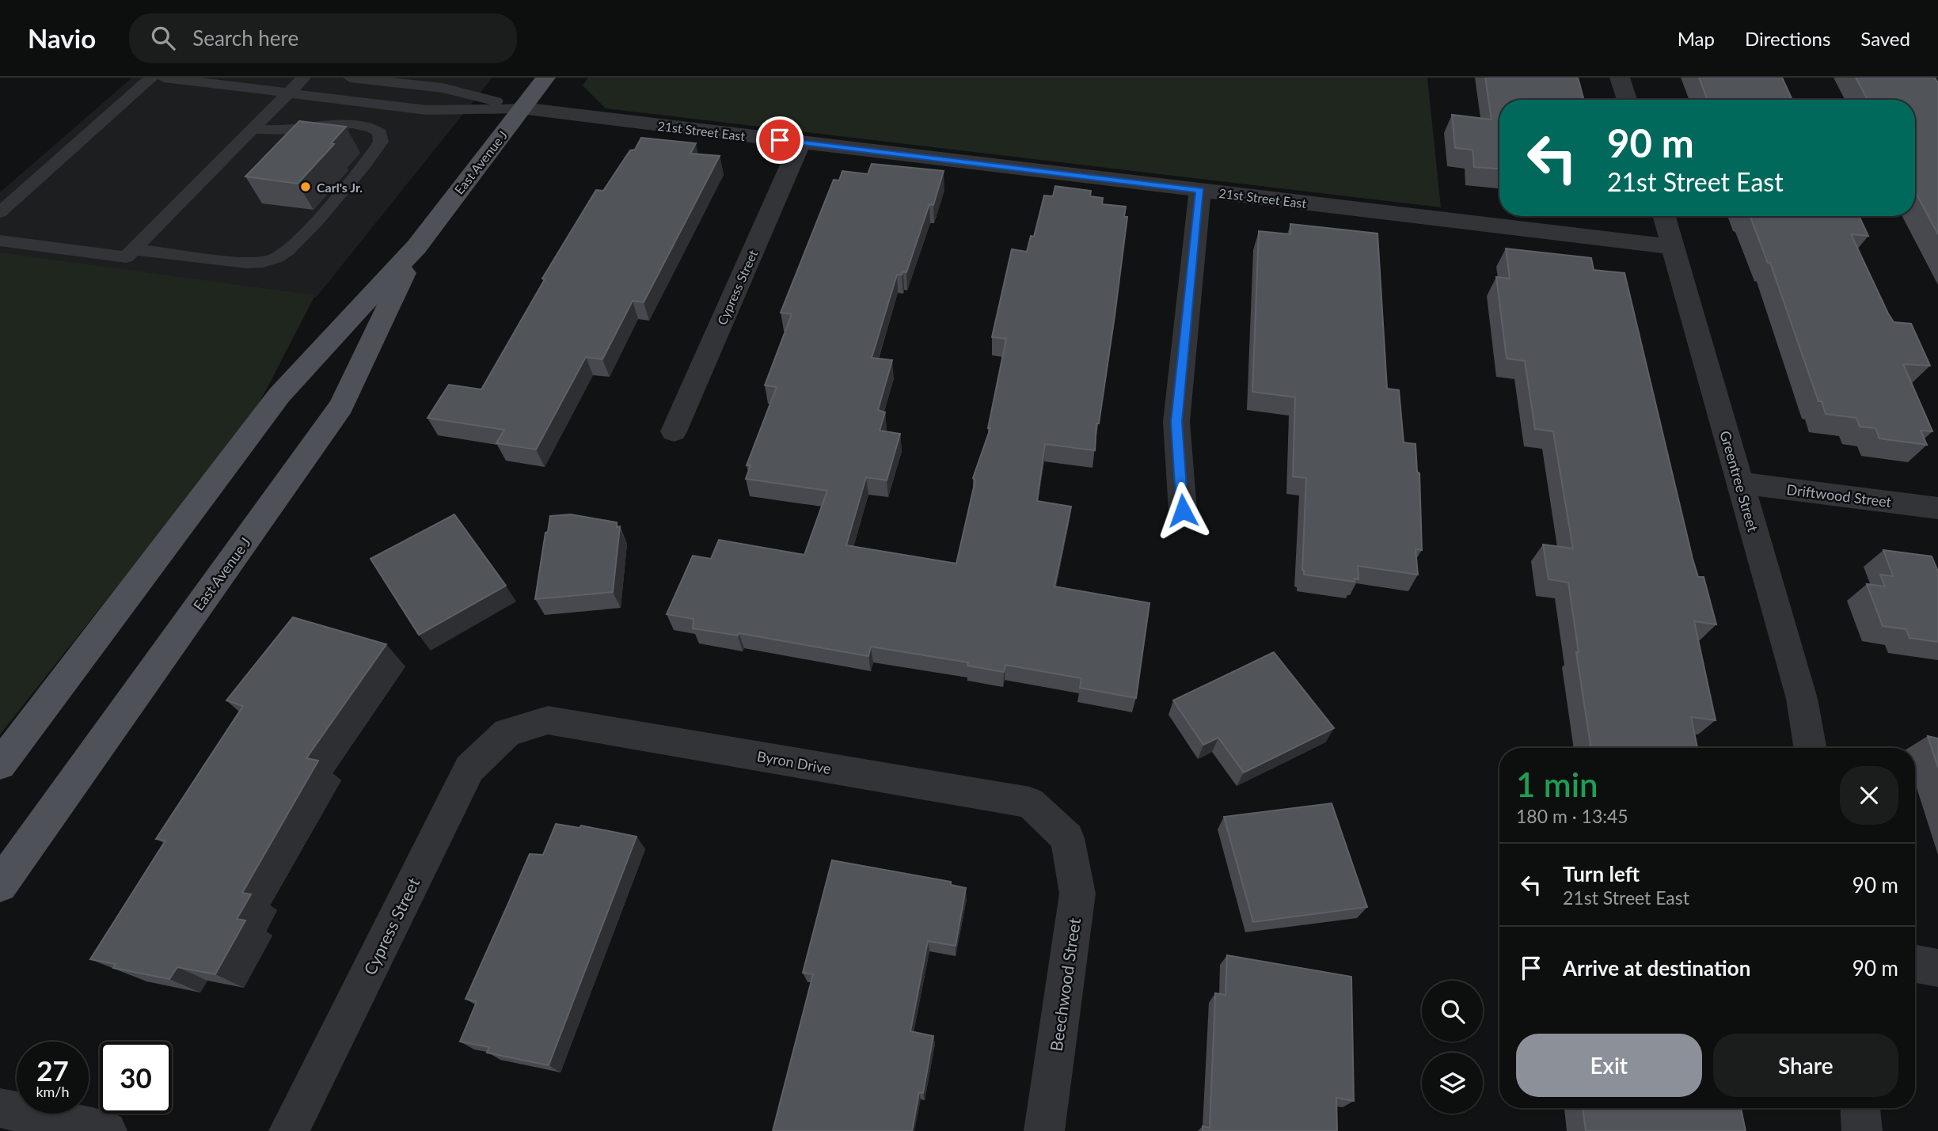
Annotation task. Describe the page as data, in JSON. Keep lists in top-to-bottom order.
{
  "streets": {
    "main road": ["East Avenue J"],
    "street": [
      "21st Street East",
      "Cypress Street",
      "Greentree Street",
      "Driftwood Street",
      "Byron Drive",
      "Beechwood Street"
    ]
  },
  "crossings": [
    ["21st Street East", "East Avenue J"],
    ["21st Street East", "Cypress Street"],
    ["21st Street East", "Greentree Street"],
    ["Cypress Street", "Byron Drive"],
    ["Greentree Street", "Driftwood Street"],
    ["Byron Drive", "Beechwood Street"]
  ],
  "places": ["Carl's Jr."],
  "page": {
    "header": "Navio",
    "search": "Search here",
    "nav": ["Map", "Directions", "Saved"],
    "turn": ["90 m", "21st Street East"],
    "heading": ["1 min", "180 m · 13:45"],
    "list": [
      {
        "name": "Turn left",
        "note": "21st Street East",
        "value": "90 m"
      },
      {
        "name": "Arrive at destination",
        "value": "90 m"
      }
    ],
    "buttons": ["Exit", "Share"],
    "speed": "27 km/h",
    "limit": "30"
  }
}
